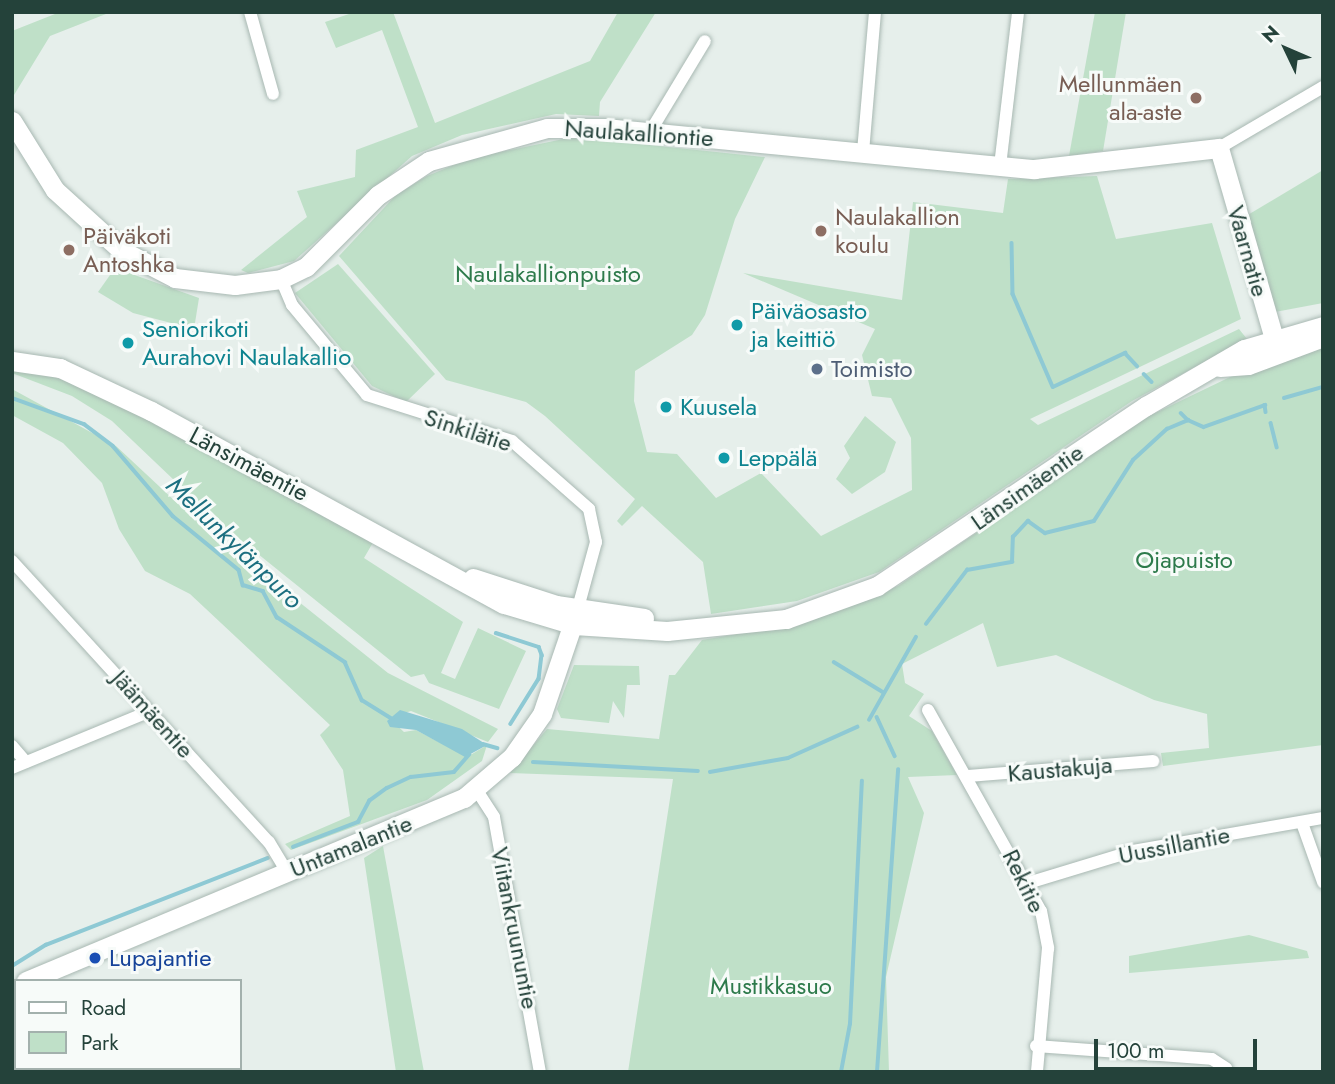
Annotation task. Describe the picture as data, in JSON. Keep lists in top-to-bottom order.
{
  "streets": {
    "street": [
      "Naulakalliontie",
      "Vaarnatie",
      "Sinkilätie",
      "Länsimäentie",
      "Jäämäentie",
      "Kaustakuja",
      "Uussillantie",
      "Untamalantie",
      "Rekitie",
      "Viitankruununtie"
    ]
  },
  "crossings": [
    ["Naulakalliontie", "Vaarnatie"],
    ["Naulakalliontie", "Sinkilätie"],
    ["Vaarnatie", "Länsimäentie"],
    ["Sinkilätie", "Länsimäentie"],
    ["Sinkilätie", "Untamalantie"],
    ["Länsimäentie", "Untamalantie"],
    ["Jäämäentie", "Untamalantie"],
    ["Kaustakuja", "Rekitie"],
    ["Uussillantie", "Rekitie"],
    ["Untamalantie", "Viitankruununtie"]
  ],
  "water": ["Mellunkylänpuro"],
  "parks": ["Naulakallionpuisto", "Ojapuisto", "Mustikkasuo"],
  "places": [
    "Mellunmäen ala-aste",
    "Naulakallion koulu",
    "Päiväkoti Antoshka",
    "Päiväosasto ja keittiö",
    "Seniorikoti Aurahovi Naulakallio",
    "Toimisto",
    "Kuusela",
    "Leppälä",
    "Lupajantie"
  ],
  "legend": ["Road", "Park"],
  "scale_bar": "100 m",
  "north": "top left"
}
